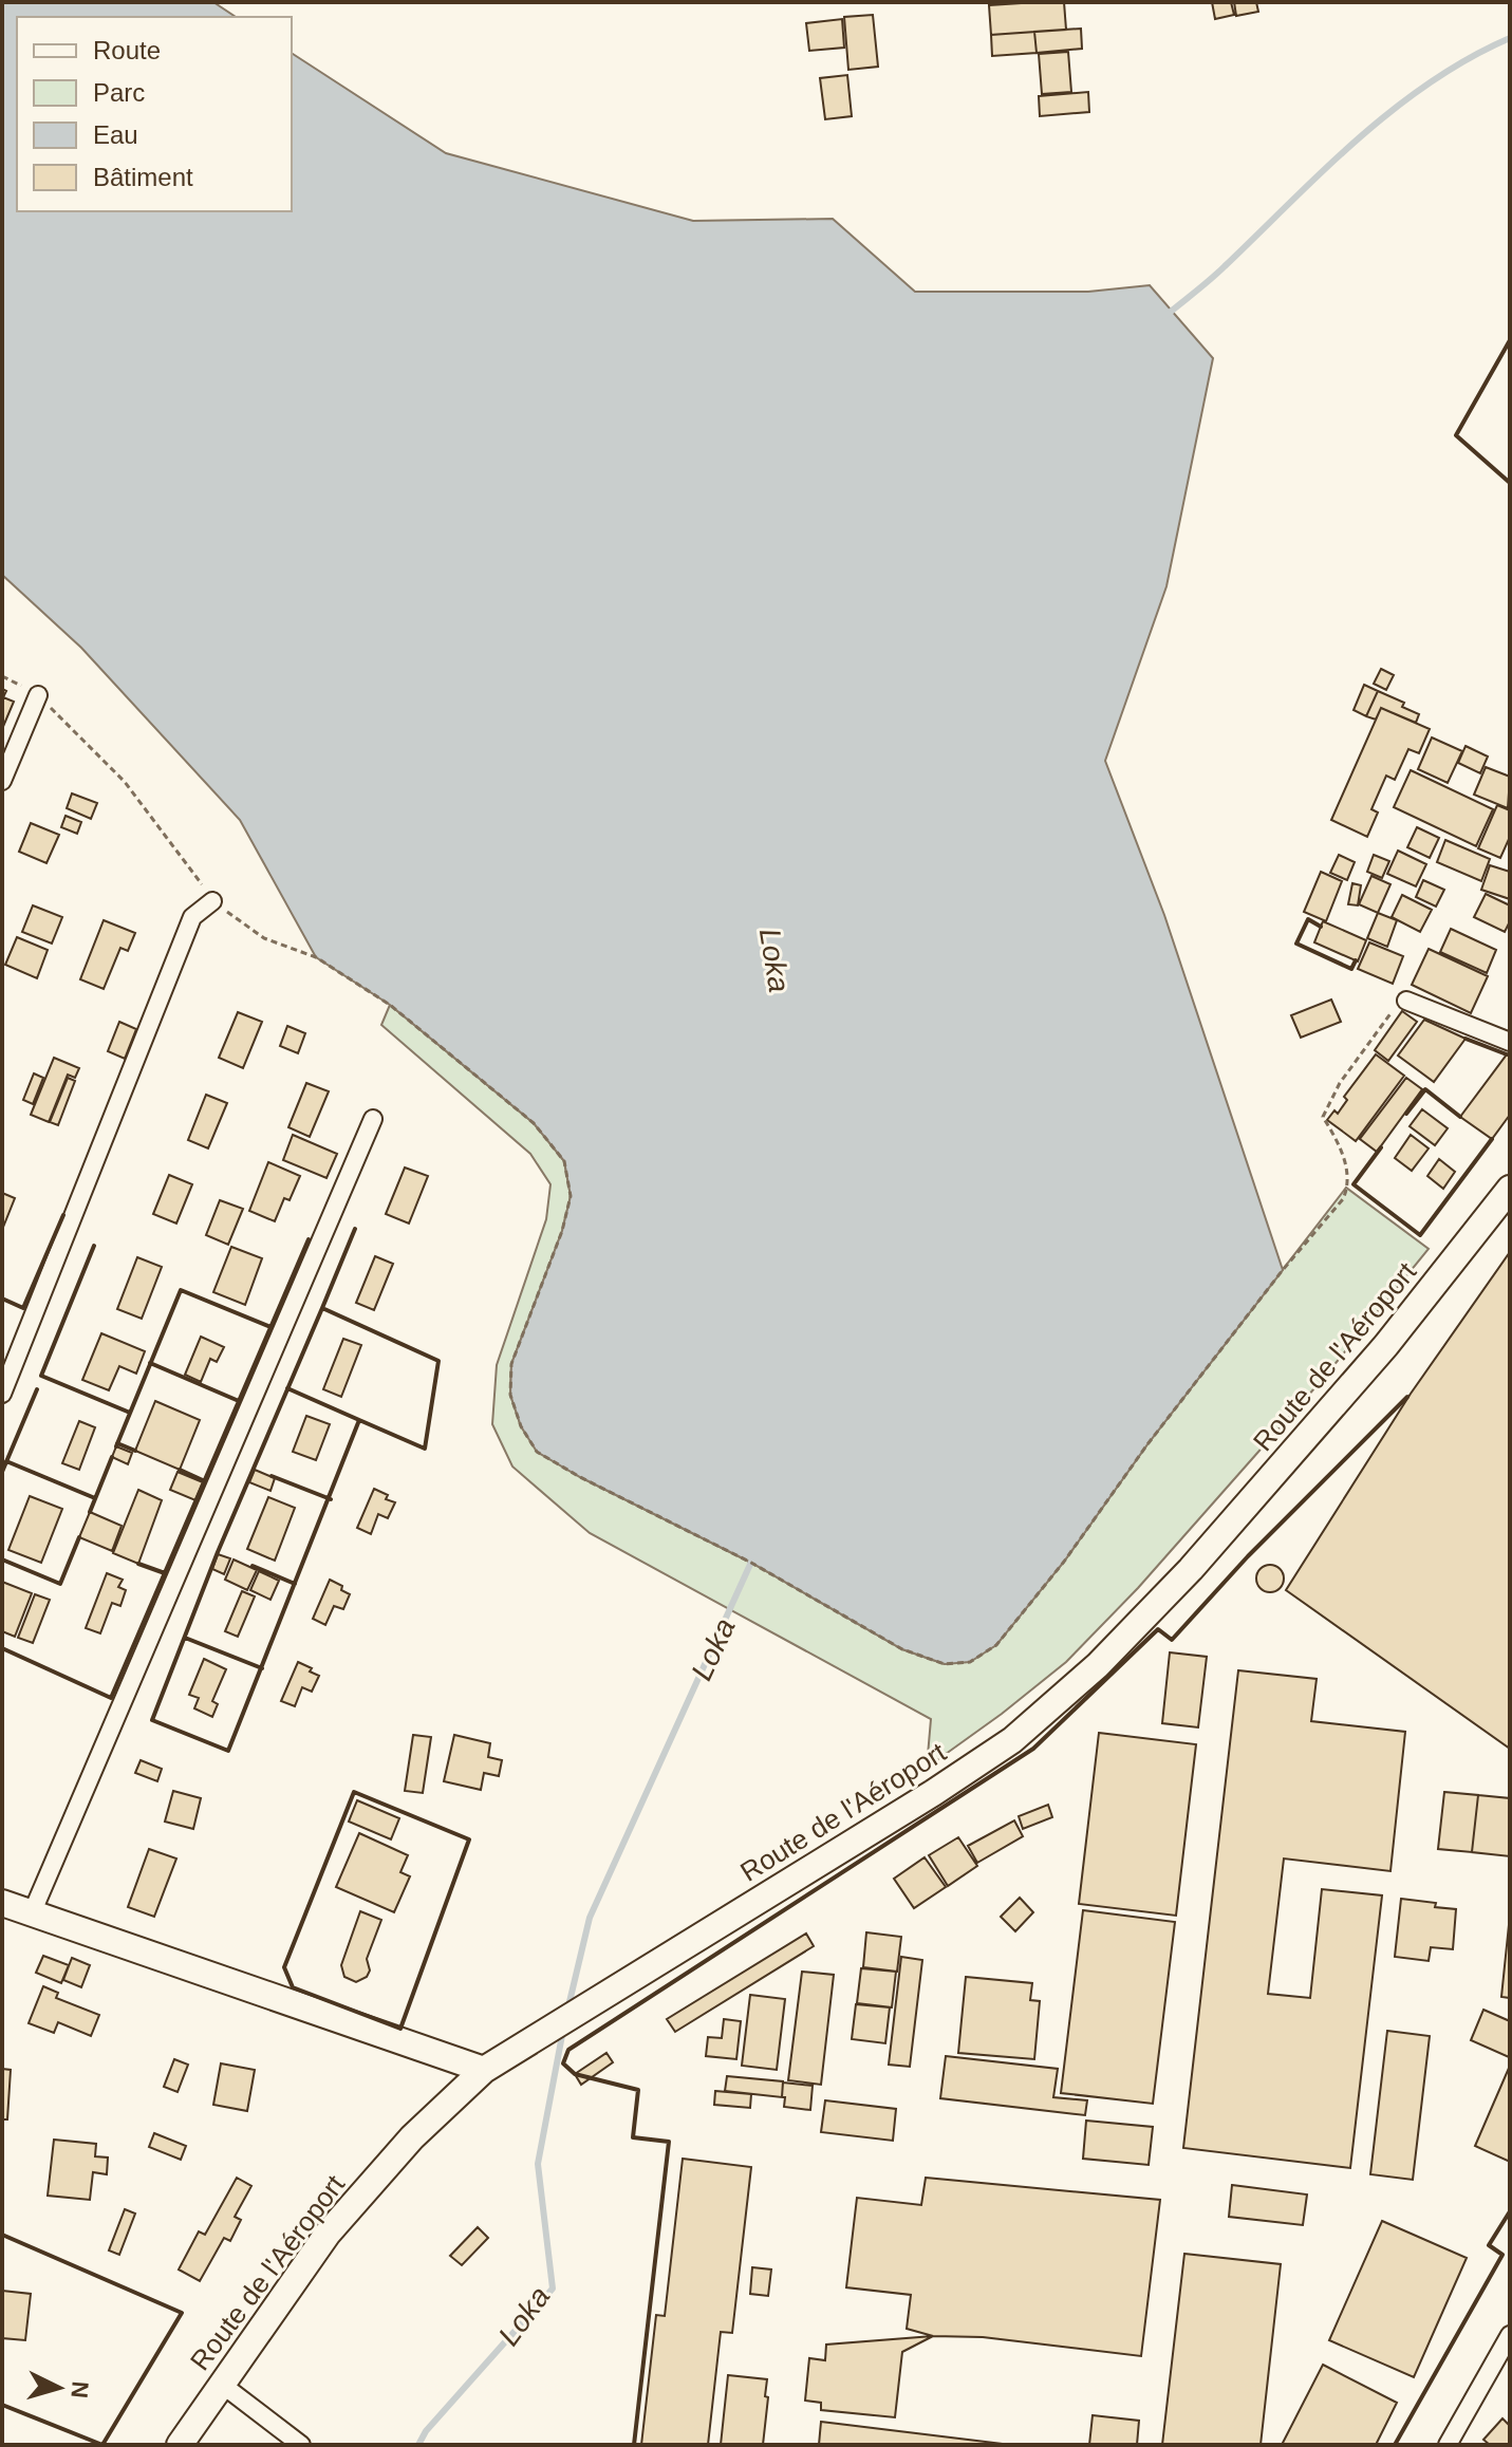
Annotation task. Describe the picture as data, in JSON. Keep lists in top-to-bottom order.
{
  "streets": {
    "main road": ["Route de l'Aéroport"]
  },
  "water": ["Loka"],
  "legend": [
    "Route",
    "Parc",
    "Eau",
    "Bâtiment"
  ],
  "north": "right"
}
